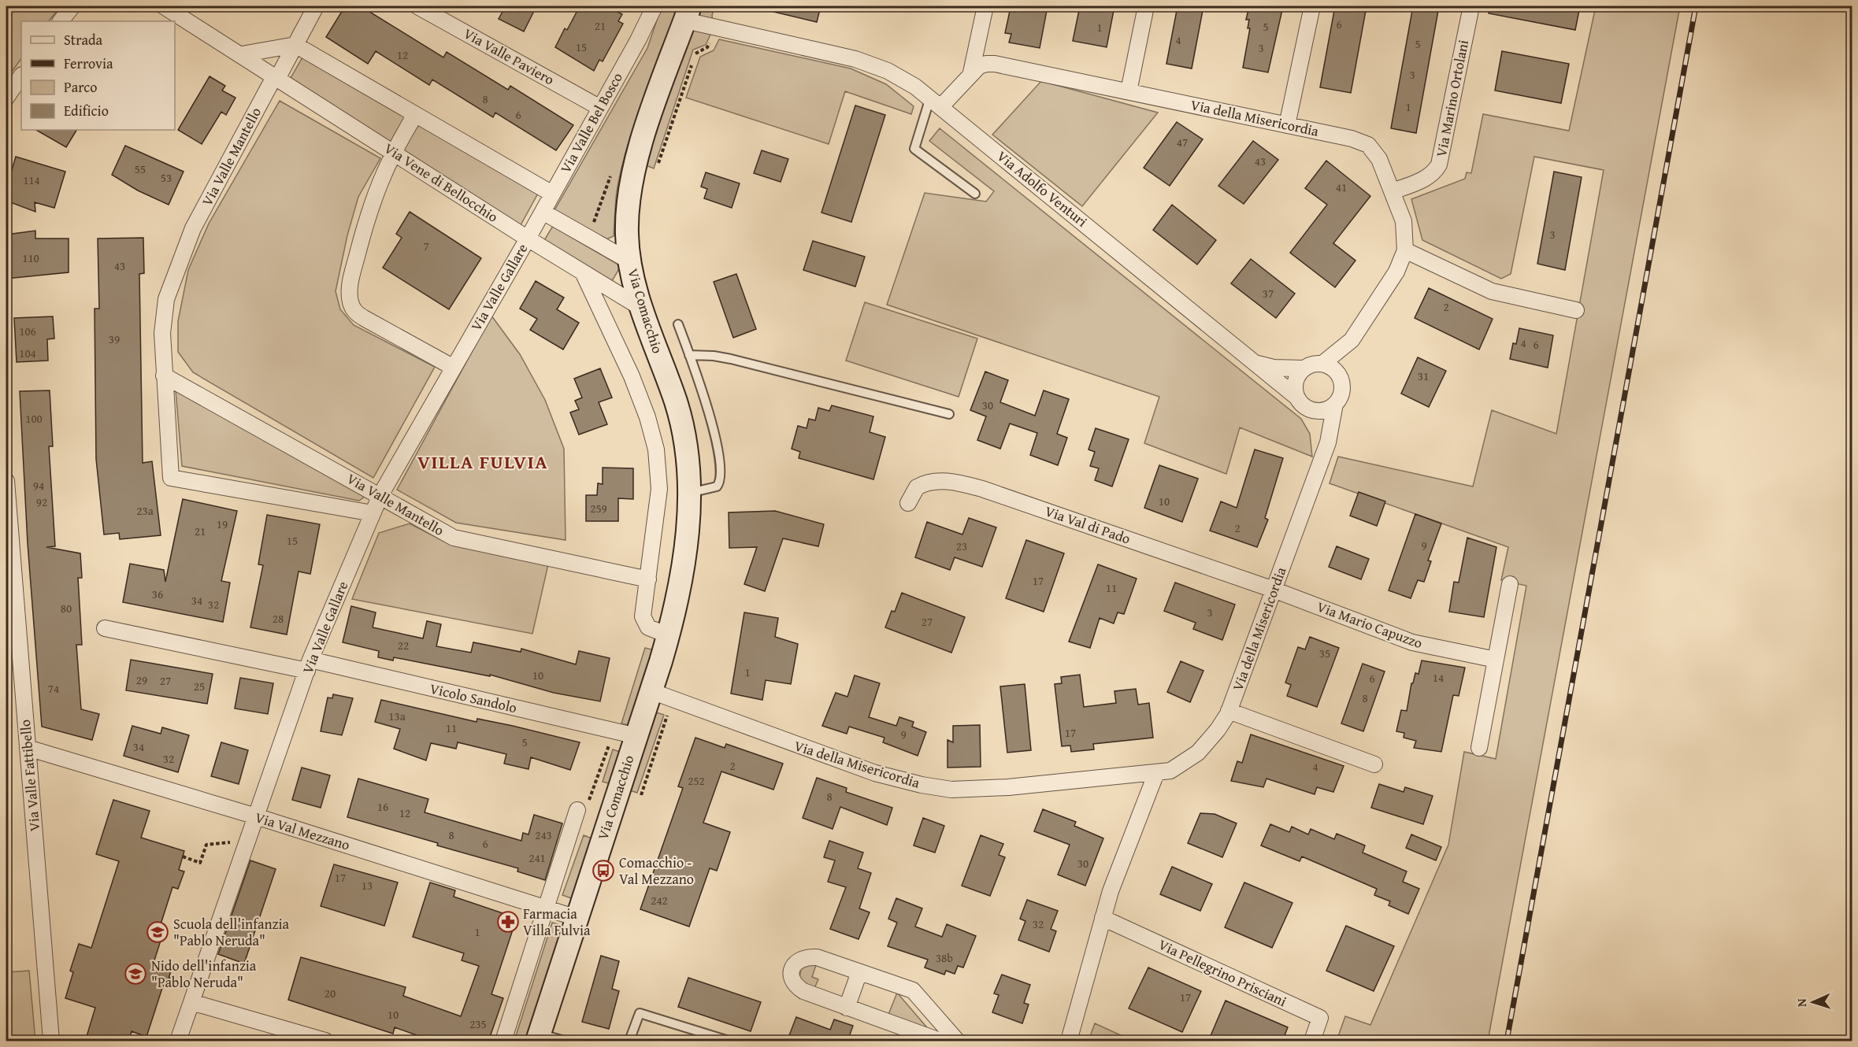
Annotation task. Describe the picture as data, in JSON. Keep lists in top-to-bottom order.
{
  "streets": {
    "main road": ["Via Comacchio"],
    "street": [
      "Via Valle Paviero",
      "Via Marino Ortolani",
      "Via della Misericordia",
      "Via Valle Bel Bosco",
      "Via Valle Mantello",
      "Via Vene di Bellocchio",
      "Via Adolfo Venturi",
      "Via Valle Gallare",
      "Via Val di Pado",
      "Via Mario Capuzzo",
      "Vicolo Sandolo",
      "Via Valle Fattibello",
      "Via Val Mezzano",
      "Via Pellegrino Prisciani"
    ]
  },
  "crossings": [
    ["Via Valle Paviero", "Via Valle Bel Bosco"],
    ["Via Marino Ortolani", "Via della Misericordia"],
    ["Via della Misericordia", "Via Adolfo Venturi"],
    ["Via della Misericordia", "Via Comacchio"],
    ["Via della Misericordia", "Via Val di Pado"],
    ["Via della Misericordia", "Via Mario Capuzzo"],
    ["Via Valle Bel Bosco", "Via Vene di Bellocchio"],
    ["Via Valle Bel Bosco", "Via Valle Gallare"],
    ["Via Valle Mantello", "Via Vene di Bellocchio"],
    ["Via Valle Mantello", "Via Valle Gallare"],
    ["Via Vene di Bellocchio", "Via Valle Gallare"],
    ["Via Vene di Bellocchio", "Via Comacchio"],
    ["Via Adolfo Venturi", "Via Comacchio"],
    ["Via Valle Gallare", "Vicolo Sandolo"],
    ["Via Valle Gallare", "Via Val Mezzano"],
    ["Via Comacchio", "Vicolo Sandolo"],
    ["Via Comacchio", "Via Val Mezzano"],
    ["Via Val di Pado", "Via Mario Capuzzo"],
    ["Via Valle Fattibello", "Via Val Mezzano"]
  ],
  "districts": ["VILLA FULVIA"],
  "places": {
    "bus stop": ["Comacchio - Val Mezzano"],
    "pharmacy": ["Farmacia Villa Fulvia"],
    "school or university": ["Scuola dell'infanzia \"Pablo Neruda\"", "Nido dell'infanzia \"Pablo Neruda\""]
  },
  "house_numbers": [
    "6",
    "21",
    "5",
    "1",
    "4",
    "5",
    "15",
    "3",
    "12",
    "3",
    "8",
    "1",
    "6",
    "47",
    "43",
    "55",
    "53",
    "114",
    "41",
    "3",
    "7",
    "110",
    "43",
    "37",
    "2",
    "106",
    "39",
    "4",
    "6",
    "104",
    "31",
    "30",
    "100",
    "94",
    "10",
    "92",
    "259",
    "23a",
    "19",
    "2",
    "21",
    "15",
    "9",
    "23",
    "17",
    "11",
    "36",
    "34",
    "32",
    "80",
    "3",
    "28",
    "27",
    "22",
    "35",
    "1",
    "10",
    "14",
    "6",
    "29",
    "27",
    "25",
    "74",
    "8",
    "13a",
    "11",
    "17",
    "9",
    "5",
    "34",
    "32",
    "2",
    "4",
    "252",
    "8",
    "16",
    "12",
    "8",
    "243",
    "6",
    "241",
    "30",
    "17",
    "13",
    "242",
    "32",
    "1",
    "38b",
    "20",
    "17",
    "10",
    "235"
  ],
  "legend": [
    "Strada",
    "Ferrovia",
    "Parco",
    "Edificio"
  ],
  "north": "left"
}
